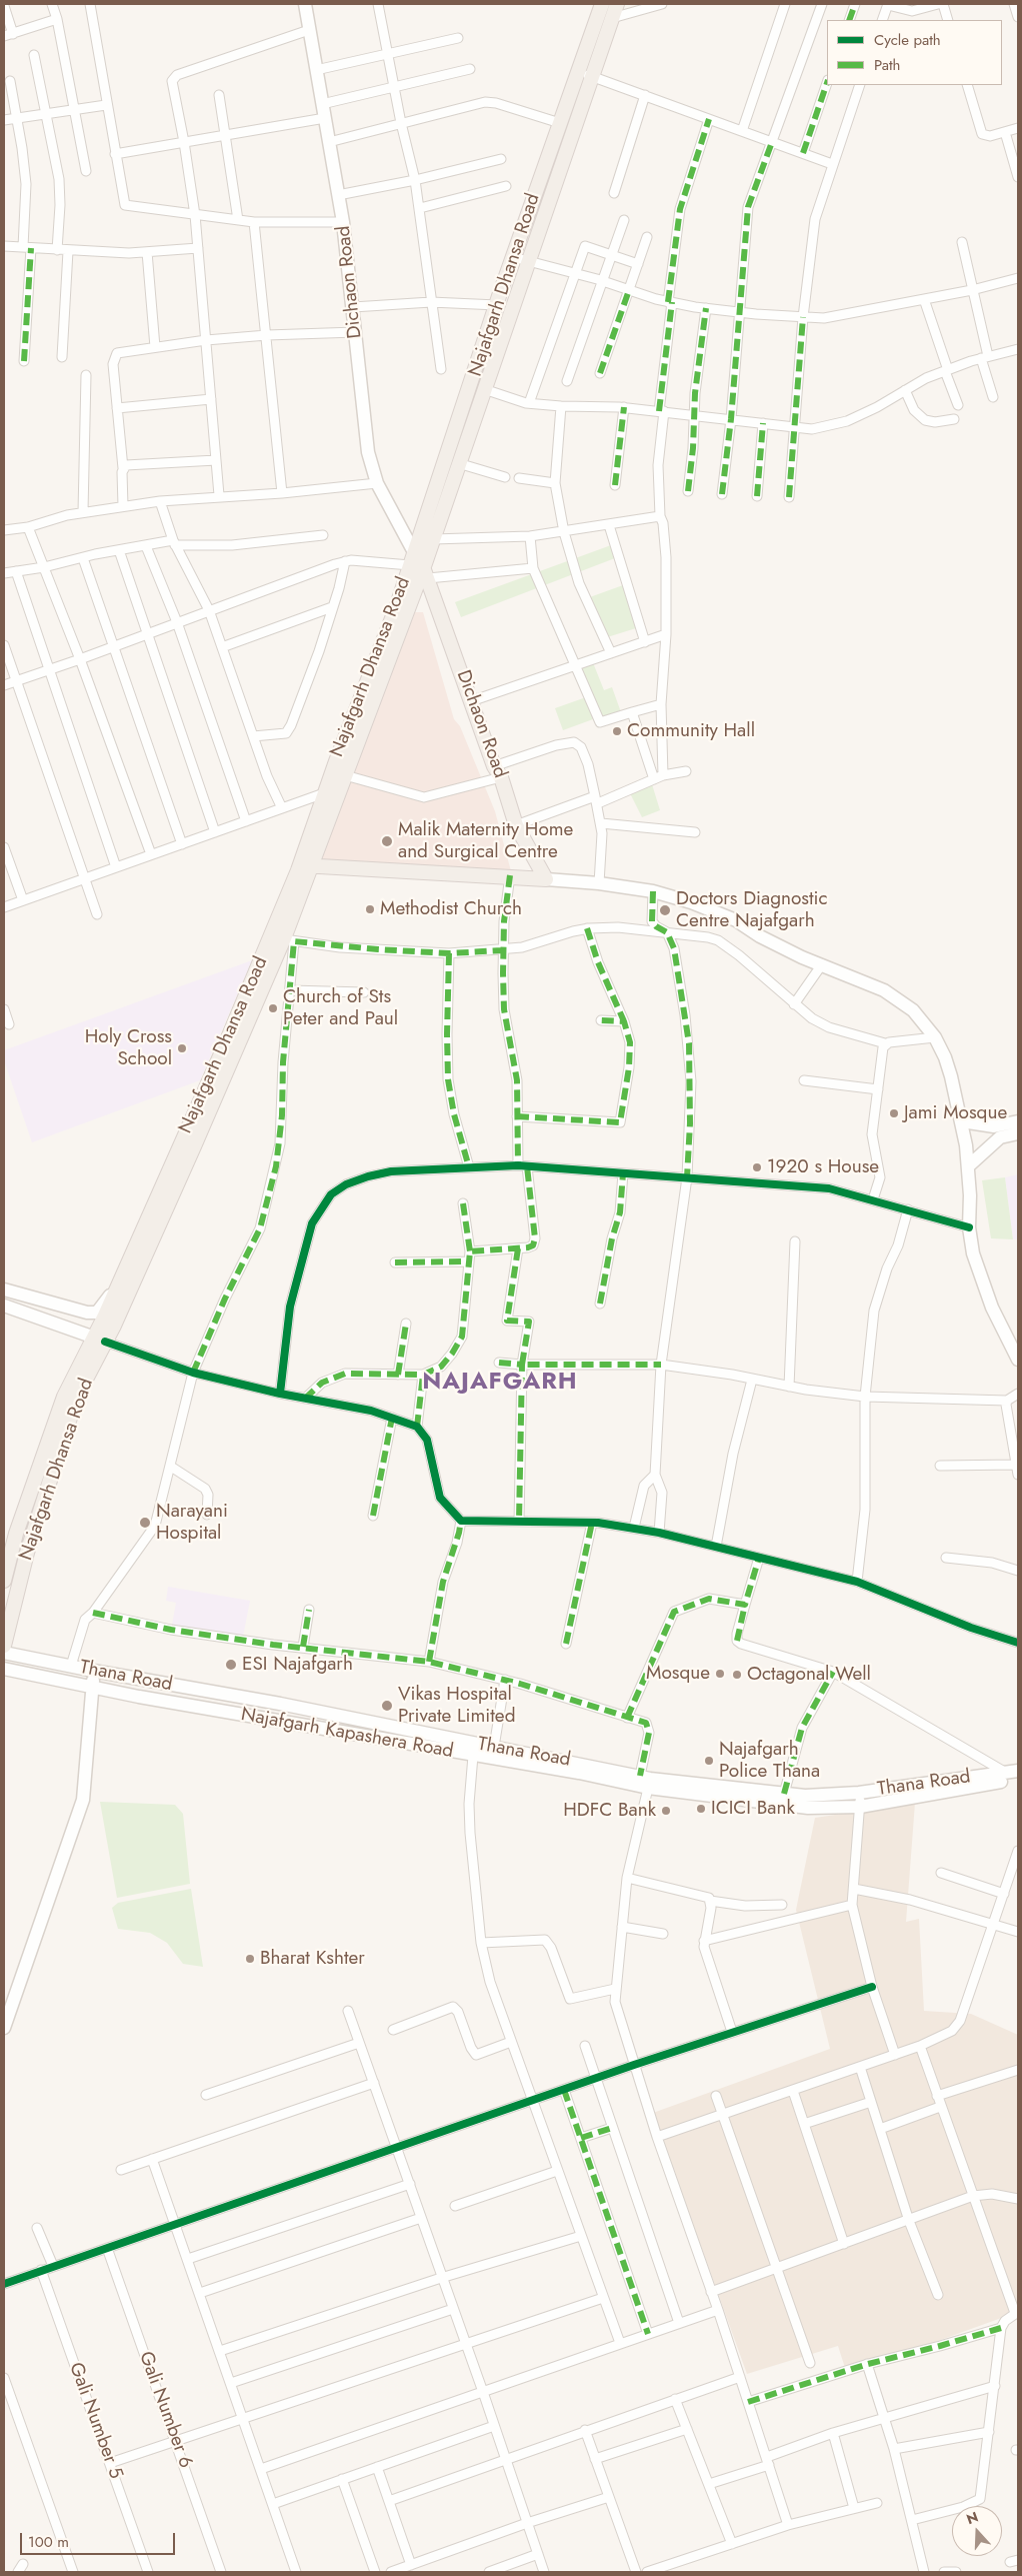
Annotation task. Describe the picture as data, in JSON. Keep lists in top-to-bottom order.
{
  "streets": {
    "main road": [
      "Dichaon Road",
      "Najafgarh Dhansa Road",
      "Thana Road",
      "Najafgarh Kapashera Road"
    ],
    "street": ["Gali Number 6", "Gali Number 5"]
  },
  "crossings": [
    ["Dichaon Road", "Najafgarh Dhansa Road"],
    ["Thana Road", "Najafgarh Kapashera Road"]
  ],
  "districts": ["NAJAFGARH"],
  "places": [
    "Community Hall",
    "Malik Maternity Home and Surgical Centre",
    "Methodist Church",
    "Doctors Diagnostic Centre Najafgarh",
    "Church of Sts Peter and Paul",
    "Holy Cross School",
    "Jami Mosque",
    "1920 s House",
    "Narayani Hospital",
    "ESI Najafgarh",
    "Mosque",
    "Octagonal Well",
    "Vikas Hospital Private Limited",
    "Najafgarh Police Thana",
    "ICICI Bank",
    "HDFC Bank",
    "Bharat Kshter"
  ],
  "legend": ["Cycle path", "Path"],
  "scale_bar": "100 m",
  "north": "top"
}
